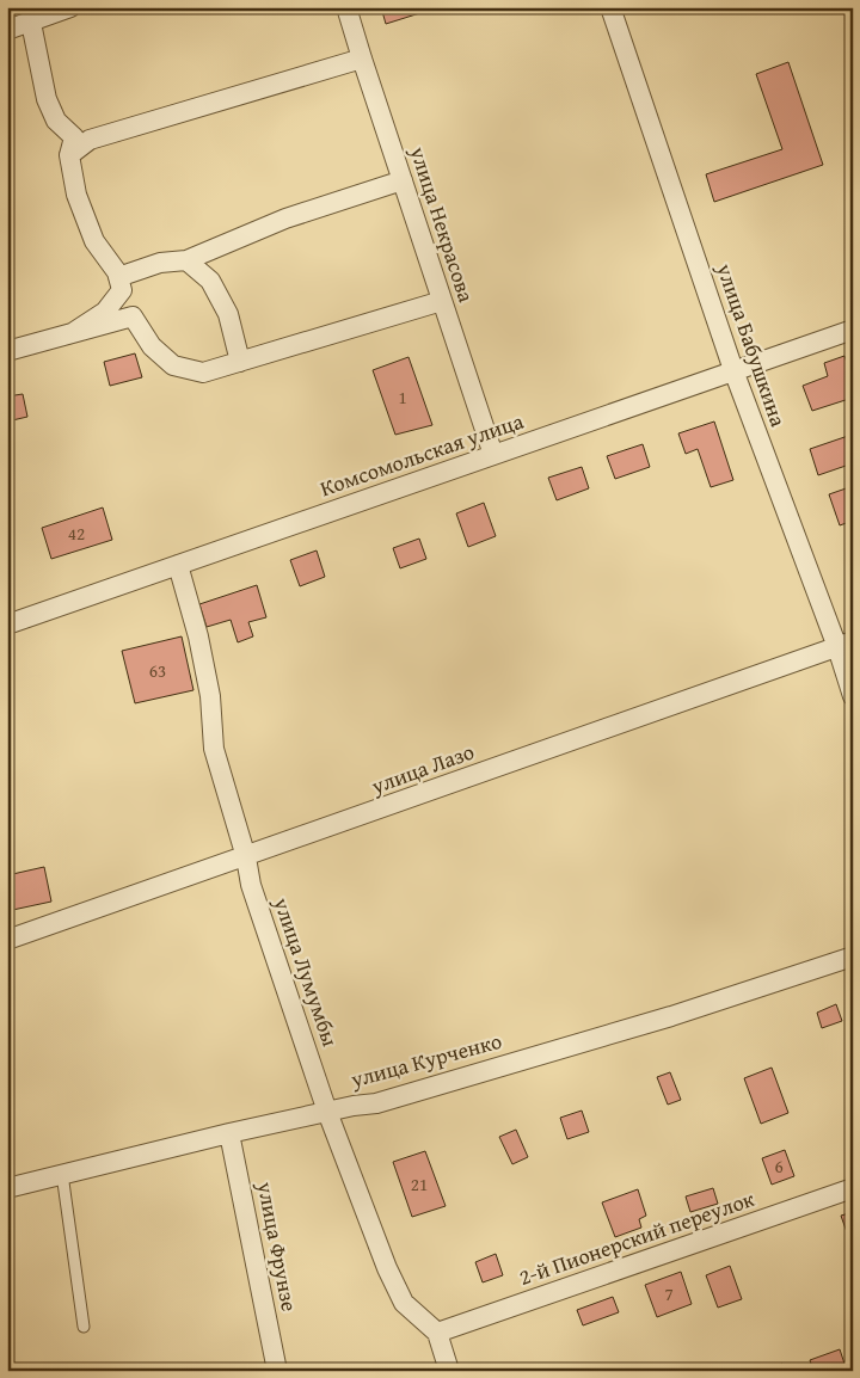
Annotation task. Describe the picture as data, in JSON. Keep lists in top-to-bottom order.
{
  "streets": {
    "street": [
      "улица Некрасова",
      "улица Бабушкина",
      "Комсомольская улица",
      "улица Лазо",
      "улица Лумумбы",
      "улица Курченко",
      "2-й Пионерский переулок",
      "улица Фрунзе"
    ]
  },
  "crossings": [
    ["улица Некрасова", "Комсомольская улица"],
    ["улица Бабушкина", "Комсомольская улица"],
    ["улица Бабушкина", "улица Лазо"],
    ["Комсомольская улица", "улица Лумумбы"],
    ["улица Лазо", "улица Лумумбы"],
    ["улица Лумумбы", "улица Курченко"],
    ["улица Лумумбы", "2-й Пионерский переулок"],
    ["улица Курченко", "улица Фрунзе"]
  ],
  "house_numbers": [
    "1",
    "42",
    "63",
    "6",
    "21",
    "7"
  ]
}
